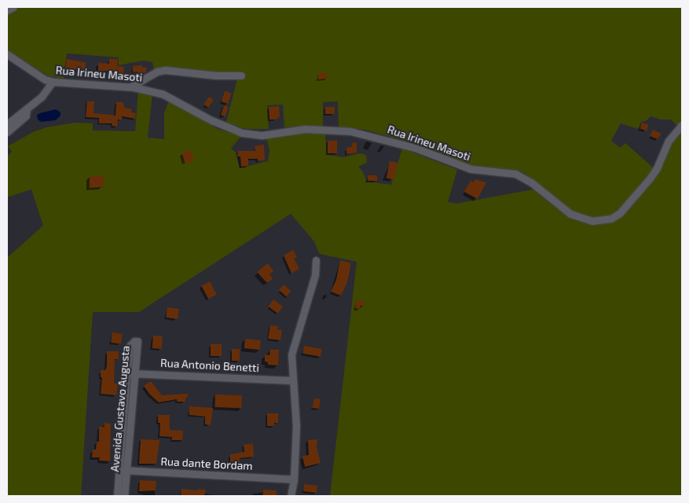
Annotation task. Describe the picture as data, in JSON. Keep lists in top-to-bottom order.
{
  "streets": {
    "street": [
      "Rua Irineu Masoti",
      "Rua Antonio Benetti",
      "Avenida Gustavo Augusta",
      "Rua dante Bordam"
    ]
  },
  "crossings": [
    ["Rua Antonio Benetti", "Avenida Gustavo Augusta"],
    ["Avenida Gustavo Augusta", "Rua dante Bordam"]
  ]
}
